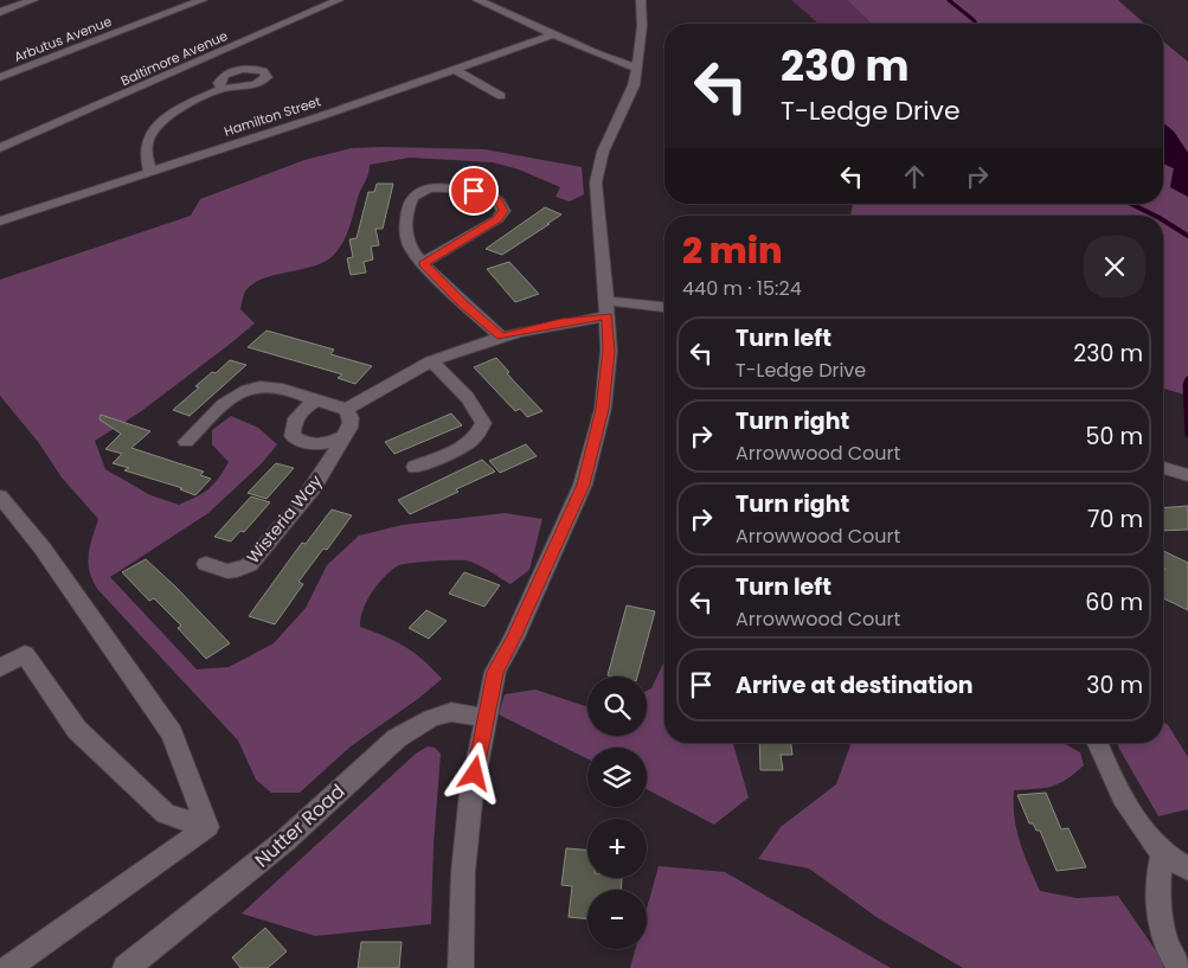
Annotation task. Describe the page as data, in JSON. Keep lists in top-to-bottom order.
{
  "streets": {
    "street": [
      "Arbutus Avenue",
      "Baltimore Avenue",
      "Hamilton Street",
      "Wisteria Way",
      "Nutter Road"
    ]
  },
  "page": {
    "turn": ["230 m", "T-Ledge Drive"],
    "heading": ["2 min", "440 m · 15:24"],
    "list": [
      {
        "name": "Turn left",
        "note": "T-Ledge Drive",
        "value": "230 m"
      },
      {
        "name": "Turn right",
        "note": "Arrowwood Court",
        "value": "50 m"
      },
      {
        "name": "Turn right",
        "note": "Arrowwood Court",
        "value": "70 m"
      },
      {
        "name": "Turn left",
        "note": "Arrowwood Court",
        "value": "60 m"
      },
      {
        "name": "Arrive at destination",
        "value": "30 m"
      }
    ],
    "map_buttons": ["+", "−"]
  }
}
